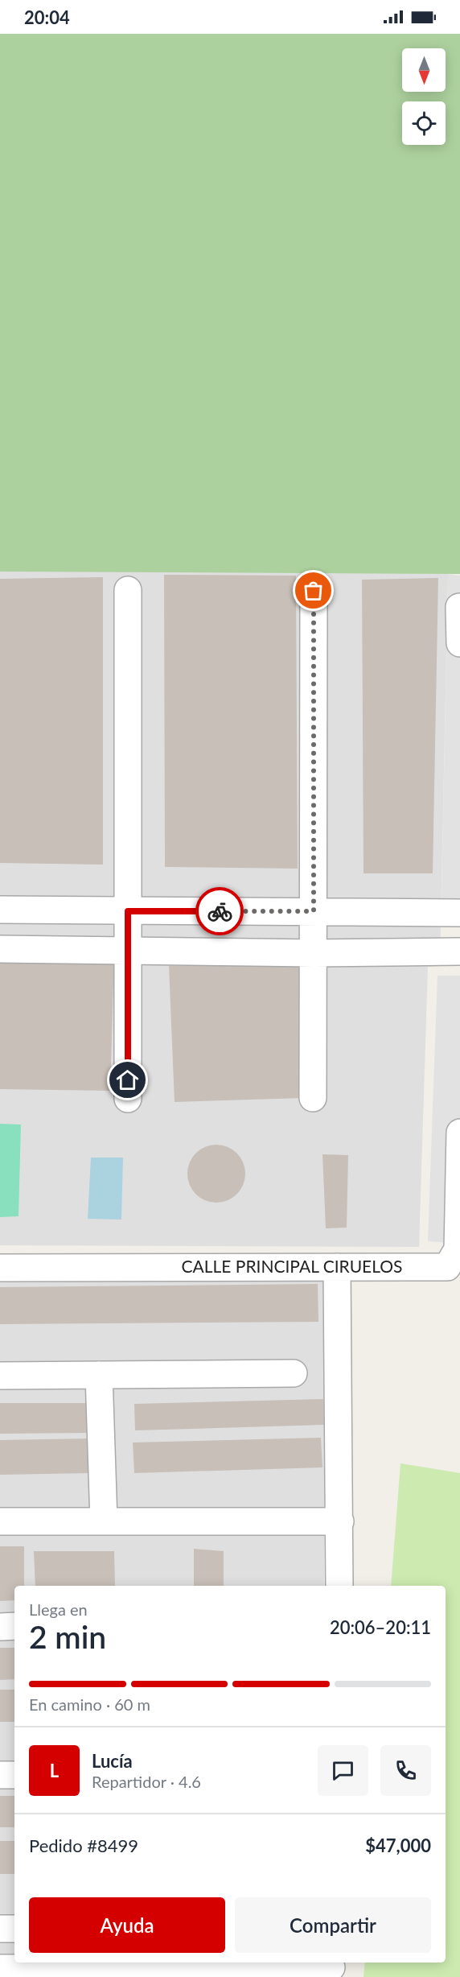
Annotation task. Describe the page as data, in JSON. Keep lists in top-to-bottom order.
{
  "streets": {
    "street": ["CALLE PRINCIPAL CIRUELOS"]
  },
  "north": "bottom",
  "page": {
    "status": "20:04",
    "heading": ["2 min", "Llega en", "20:06–20:11"],
    "panel": [
      "Lucía",
      "Repartidor · 4.6",
      "Pedido #8499",
      "$47,000"
    ],
    "bar": "En camino · 60 m",
    "round": "L",
    "buttons": ["Ayuda", "Compartir"]
  }
}
